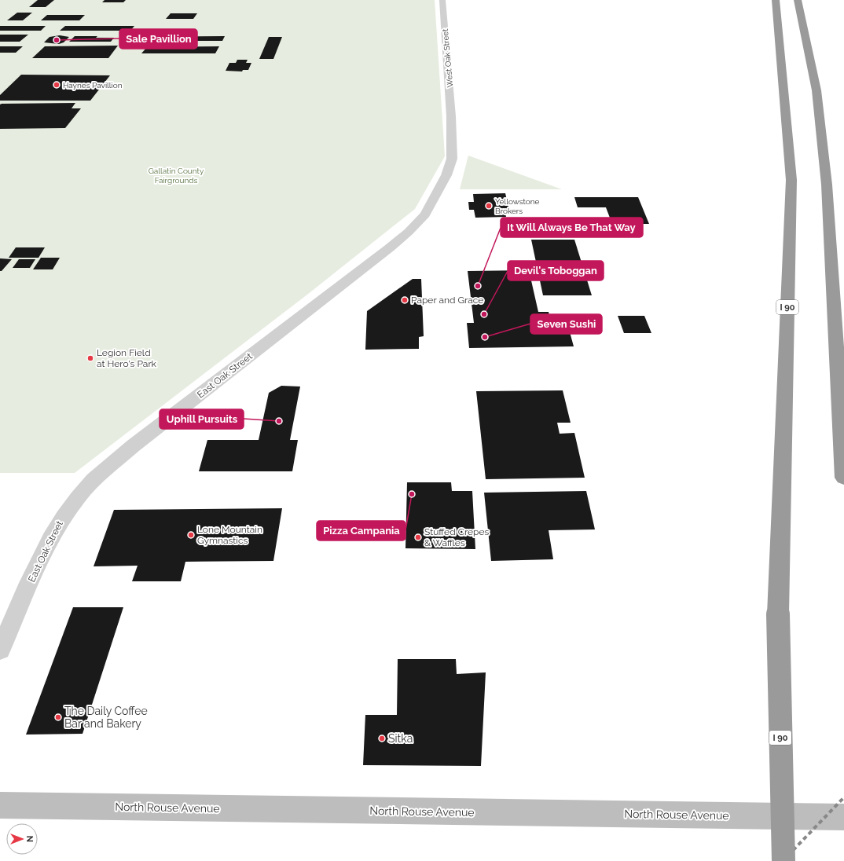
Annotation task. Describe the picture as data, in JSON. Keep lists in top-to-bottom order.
{
  "streets": {
    "highway": ["I 90"],
    "main road": ["North Rouse Avenue"],
    "street": ["West Oak Street", "East Oak Street"]
  },
  "crossings": [
    ["West Oak Street", "East Oak Street"]
  ],
  "parks": ["Gallatin County Fairgrounds"],
  "places": [
    "Sale Pavillion",
    "Haynes Pavillion",
    "Yellowstone Brokers",
    "It Will Always Be That Way",
    "Paper and Grace",
    "Devil's Toboggan",
    "Seven Sushi",
    "Legion Field at Hero's Park",
    "Uphill Pursuits",
    "Pizza Campania",
    "Lone Mountain Gymnastics",
    "Stuffed Crepes & Waffles",
    "The Daily Coffee Bar and Bakery",
    "Sitka"
  ],
  "north": "right"
}
